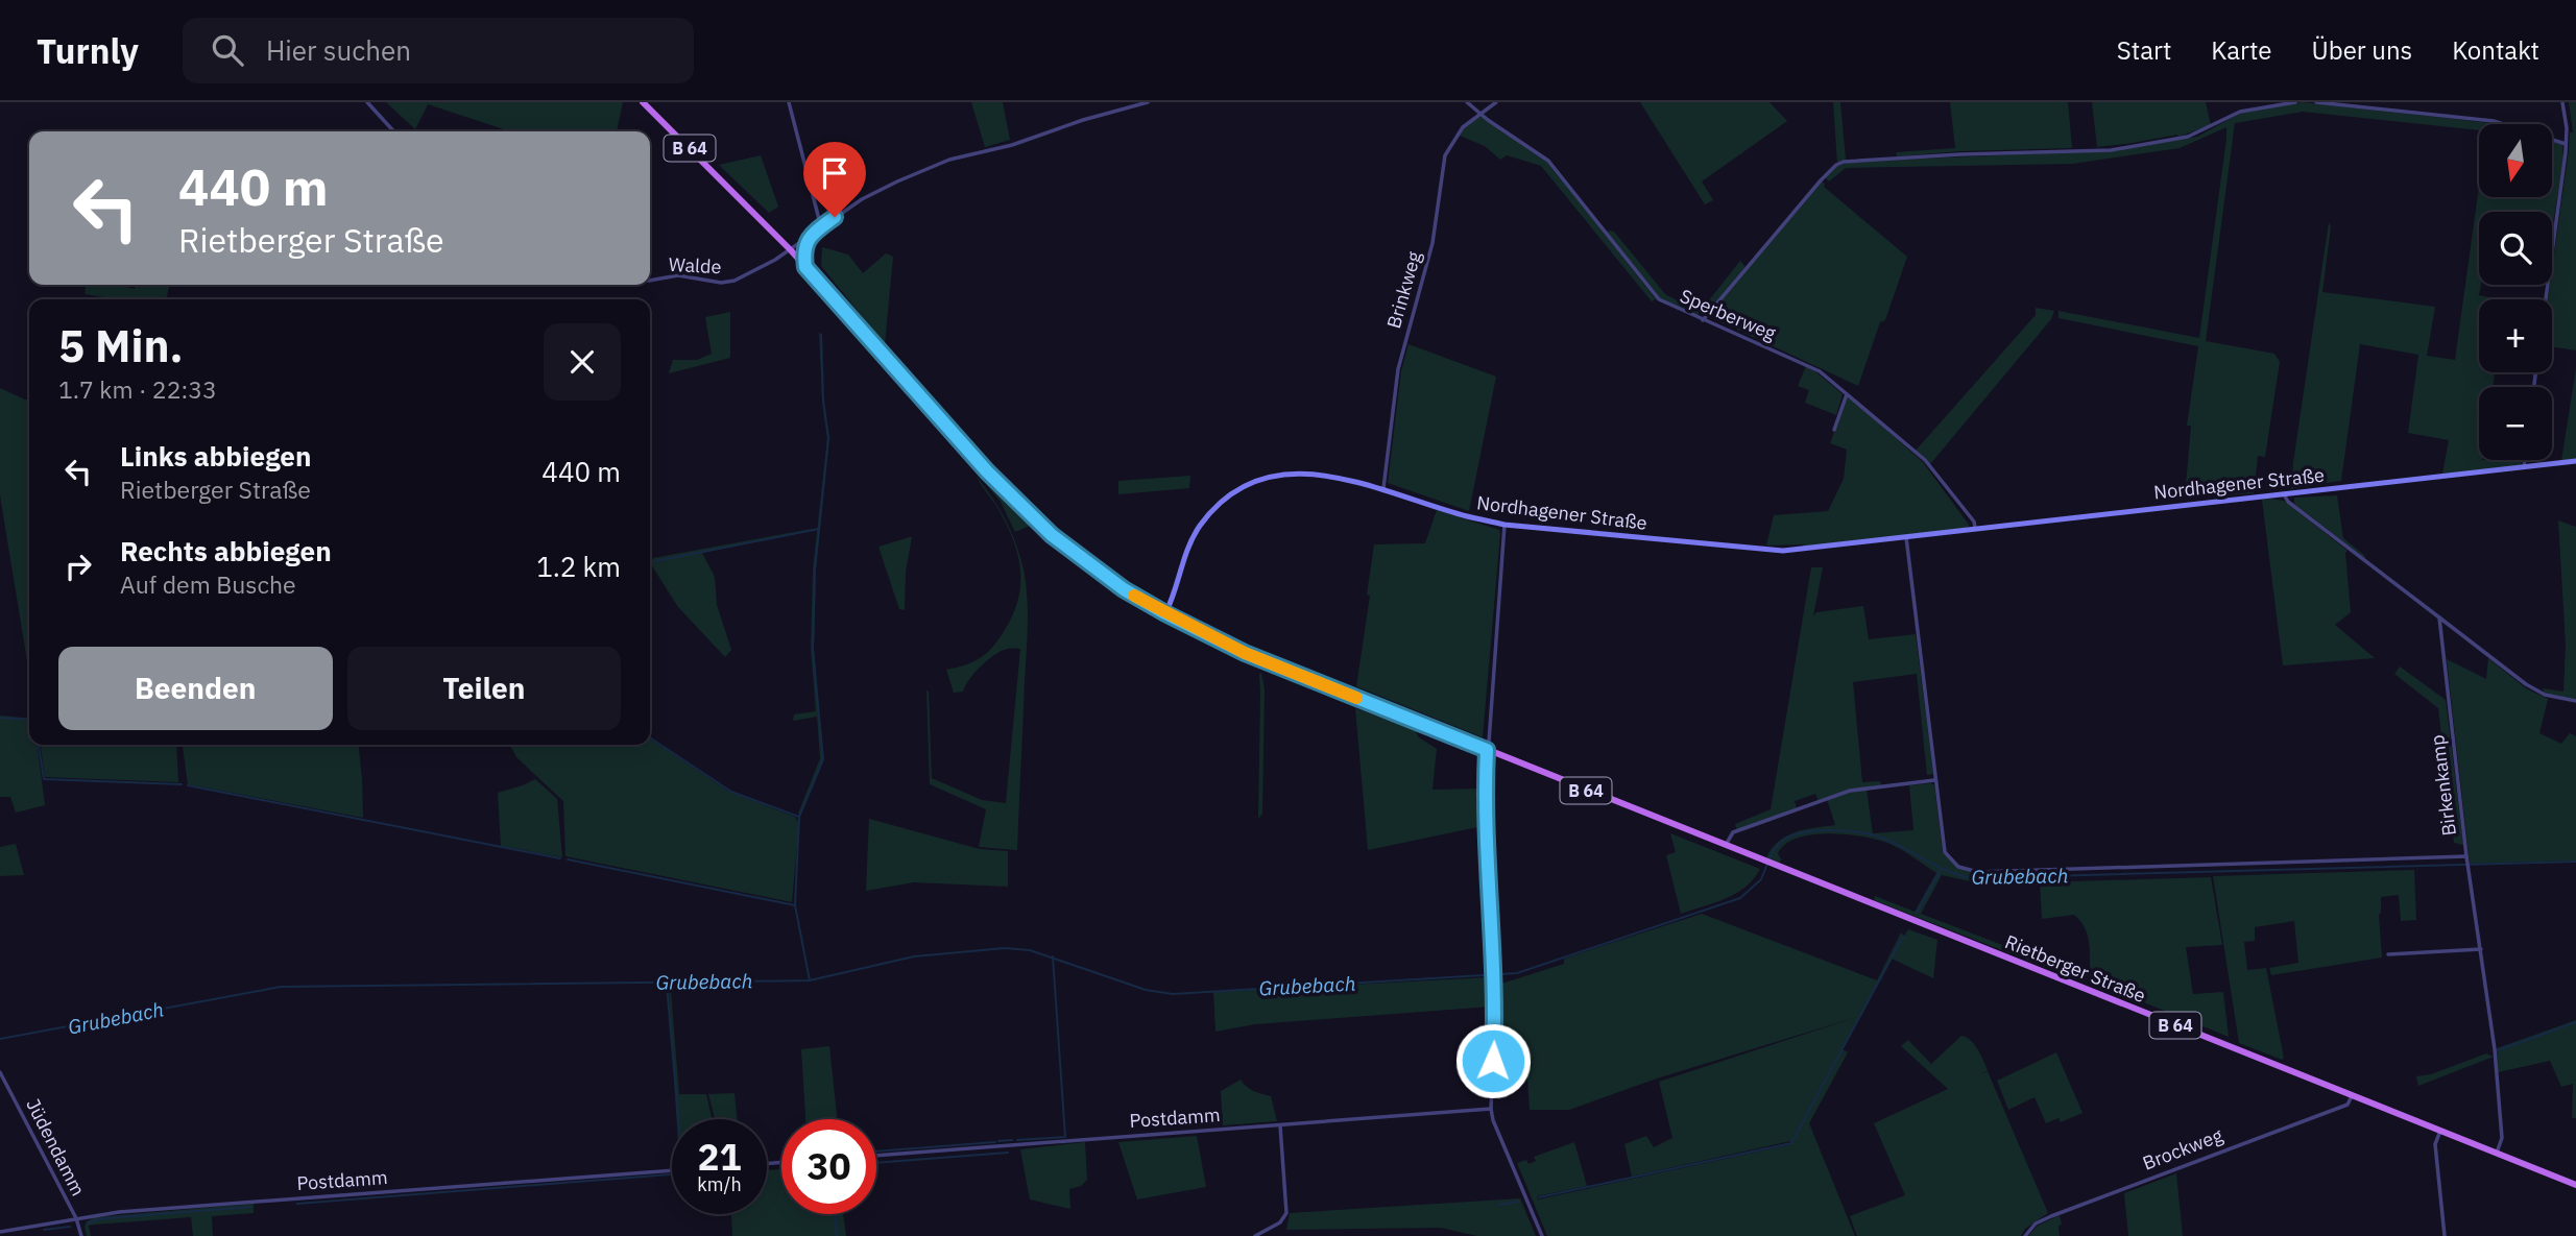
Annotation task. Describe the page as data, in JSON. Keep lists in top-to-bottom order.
{
  "streets": {
    "main road": ["B 64", "Rietberger Straße"],
    "street": [
      "Walde",
      "Brinkweg",
      "Sperberweg",
      "Nordhagener Straße",
      "Birkenkamp",
      "Postdamm",
      "Jüdendamm",
      "Brockweg"
    ]
  },
  "crossings": [
    ["Walde", "Rietberger Straße"],
    ["Brinkweg", "Sperberweg"],
    ["Brinkweg", "Nordhagener Straße"],
    ["Sperberweg", "Nordhagener Straße"],
    ["Nordhagener Straße", "Rietberger Straße"],
    ["Birkenkamp", "Rietberger Straße"],
    ["Rietberger Straße", "Brockweg"],
    ["Postdamm", "Jüdendamm"]
  ],
  "water": ["Grubebach"],
  "north": "bottom",
  "page": {
    "header": "Turnly",
    "search": "Hier suchen",
    "nav": [
      "Start",
      "Karte",
      "Über uns",
      "Kontakt"
    ],
    "map_buttons": ["+", "−"],
    "turn": ["440 m", "Rietberger Straße"],
    "heading": ["5 Min.", "1.7 km · 22:33"],
    "list": [
      {
        "name": "Links abbiegen",
        "note": "Rietberger Straße",
        "value": "440 m"
      },
      {
        "name": "Rechts abbiegen",
        "note": "Auf dem Busche",
        "value": "1.2 km"
      }
    ],
    "buttons": ["Beenden", "Teilen"],
    "speed": "21 km/h",
    "limit": "30"
  }
}
